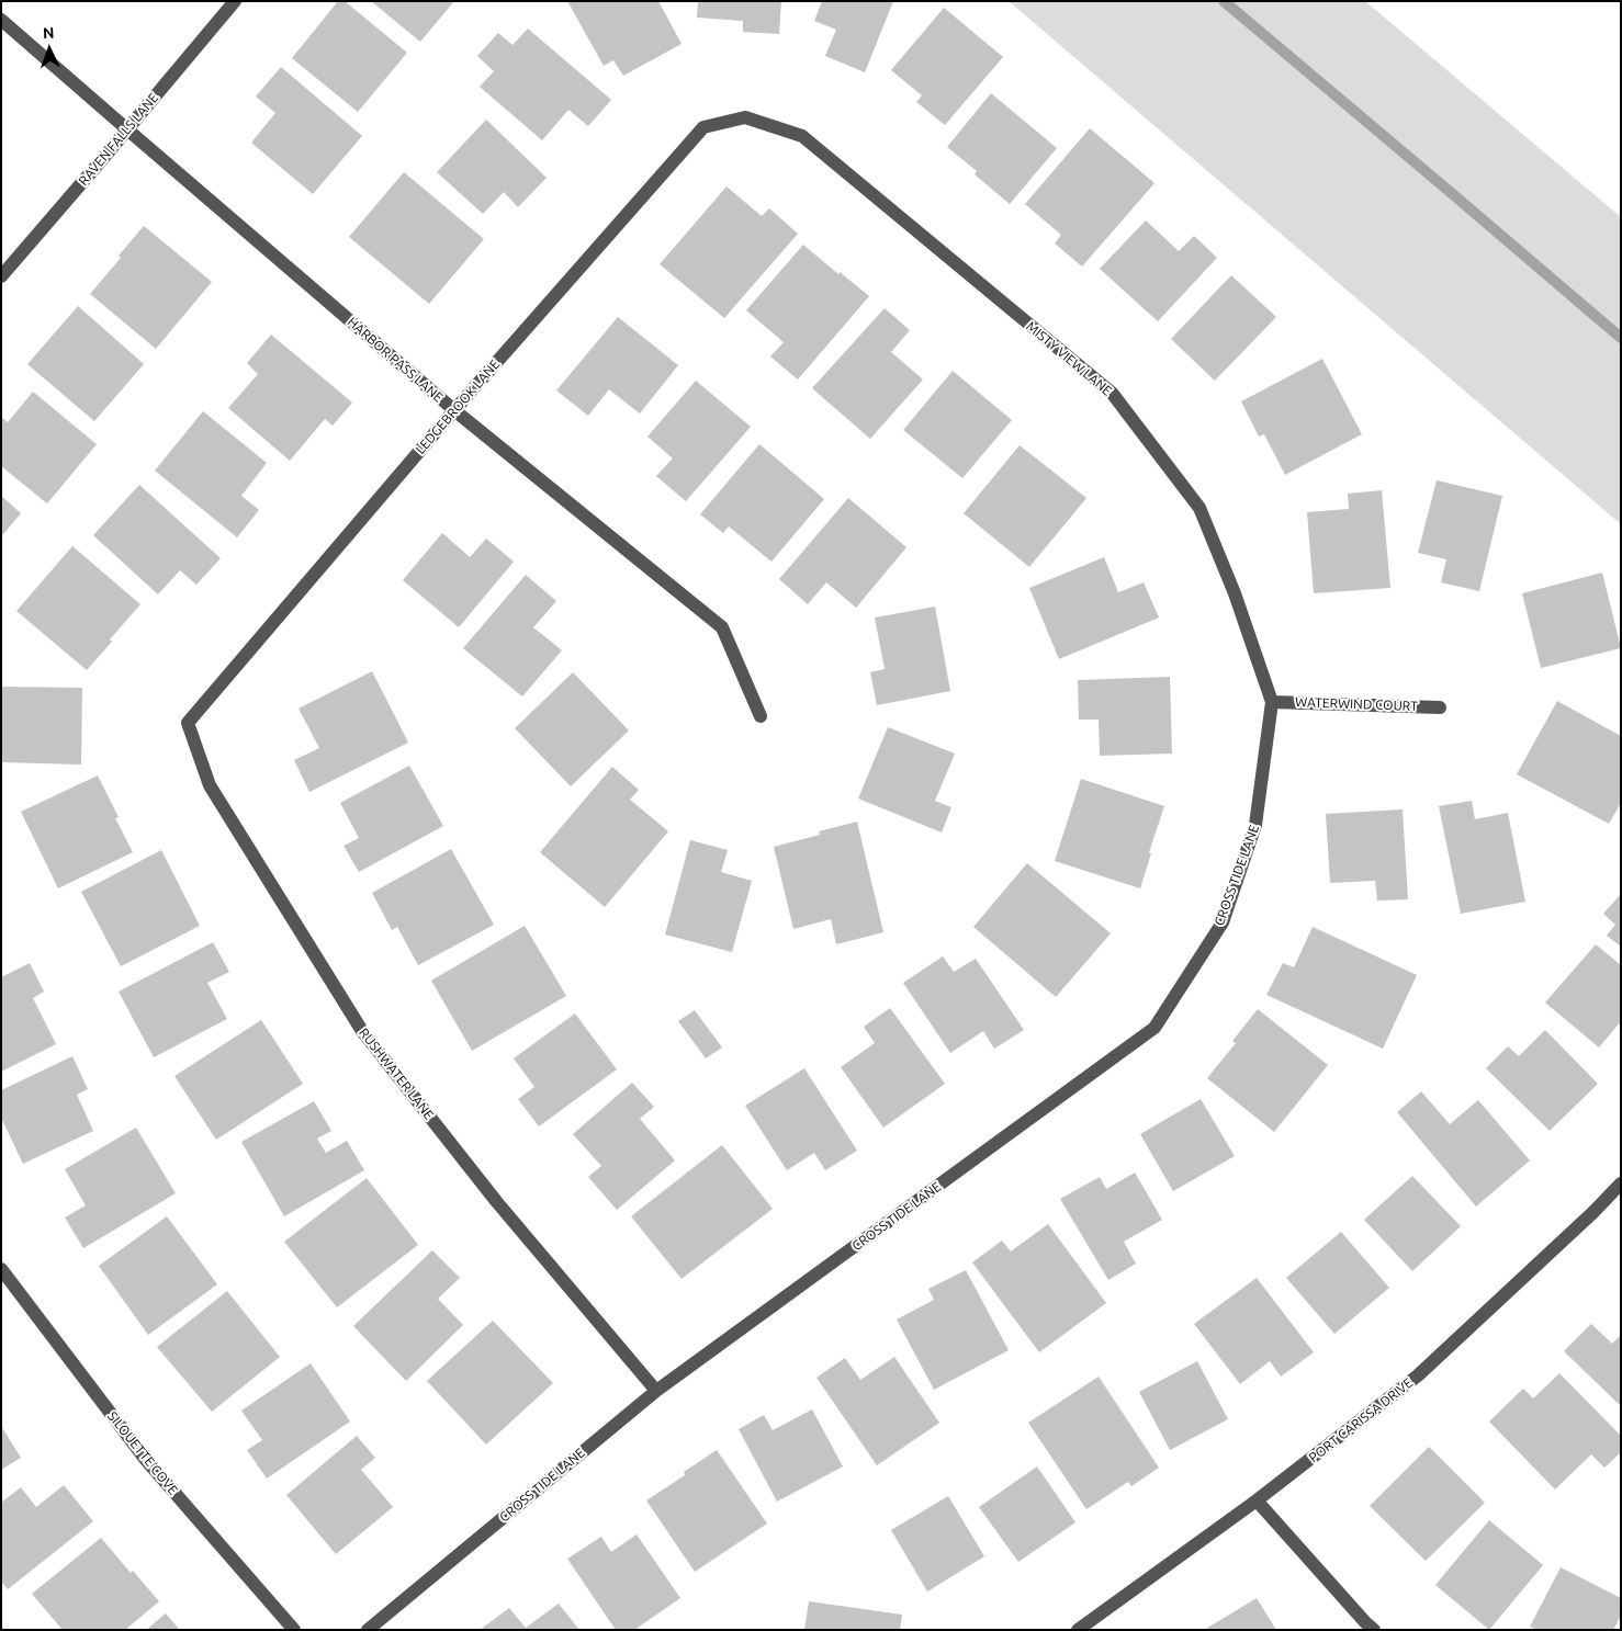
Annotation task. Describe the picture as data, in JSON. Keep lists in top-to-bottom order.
{
  "streets": {
    "street": [
      "RAVEN FALLS LANE",
      "MISTY VIEW LANE",
      "HARBOR PASS LANE",
      "LEDGEBROOK LANE",
      "WATERWIND COURT",
      "CROSS TIDE LANE",
      "RUSHWATER LANE",
      "PORT CARISSA DRIVE",
      "SILOUETTE COVE"
    ]
  },
  "crossings": [
    ["RAVEN FALLS LANE", "HARBOR PASS LANE"],
    ["MISTY VIEW LANE", "LEDGEBROOK LANE"],
    ["MISTY VIEW LANE", "WATERWIND COURT"],
    ["MISTY VIEW LANE", "CROSS TIDE LANE"],
    ["HARBOR PASS LANE", "LEDGEBROOK LANE"],
    ["LEDGEBROOK LANE", "RUSHWATER LANE"],
    ["WATERWIND COURT", "CROSS TIDE LANE"],
    ["CROSS TIDE LANE", "RUSHWATER LANE"]
  ],
  "north": "top"
}
